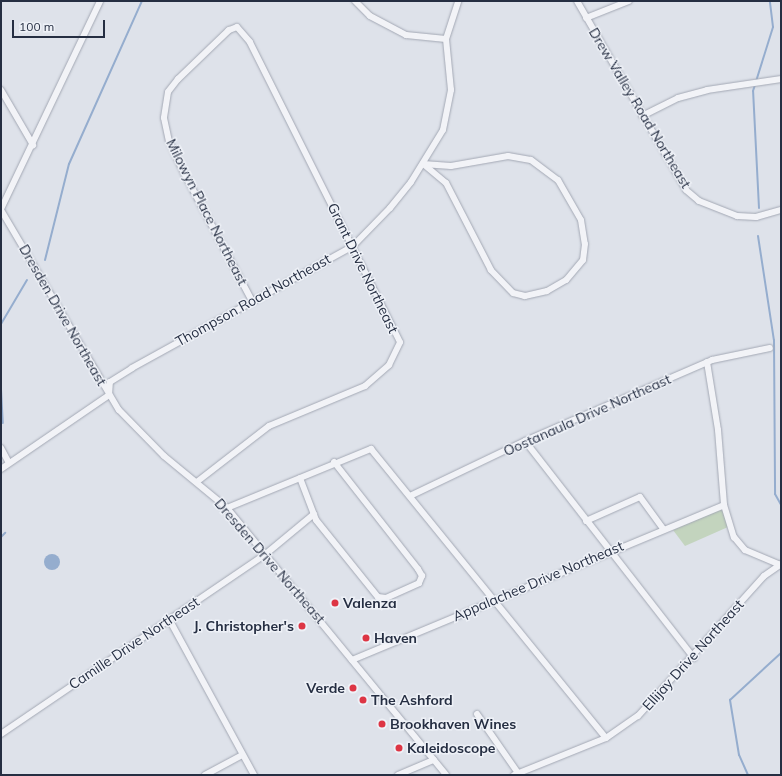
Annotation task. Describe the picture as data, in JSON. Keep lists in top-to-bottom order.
{
  "streets": {
    "street": [
      "Drew Valley Road Northeast",
      "Milowyn Place Northeast",
      "Grant Drive Northeast",
      "Thompson Road Northeast",
      "Dresden Drive Northeast",
      "Oostanaula Drive Northeast",
      "Appalachee Drive Northeast",
      "Camille Drive Northeast",
      "Ellijay Drive Northeast"
    ]
  },
  "crossings": [
    ["Milowyn Place Northeast", "Grant Drive Northeast"],
    ["Milowyn Place Northeast", "Thompson Road Northeast"],
    ["Grant Drive Northeast", "Thompson Road Northeast"],
    ["Grant Drive Northeast", "Dresden Drive Northeast"],
    ["Thompson Road Northeast", "Dresden Drive Northeast"],
    ["Dresden Drive Northeast", "Appalachee Drive Northeast"],
    ["Dresden Drive Northeast", "Camille Drive Northeast"]
  ],
  "places": [
    "Valenza",
    "J. Christopher's",
    "Haven",
    "Verde",
    "The Ashford",
    "Brookhaven Wines",
    "Kaleidoscope"
  ],
  "scale_bar": "100 m"
}
